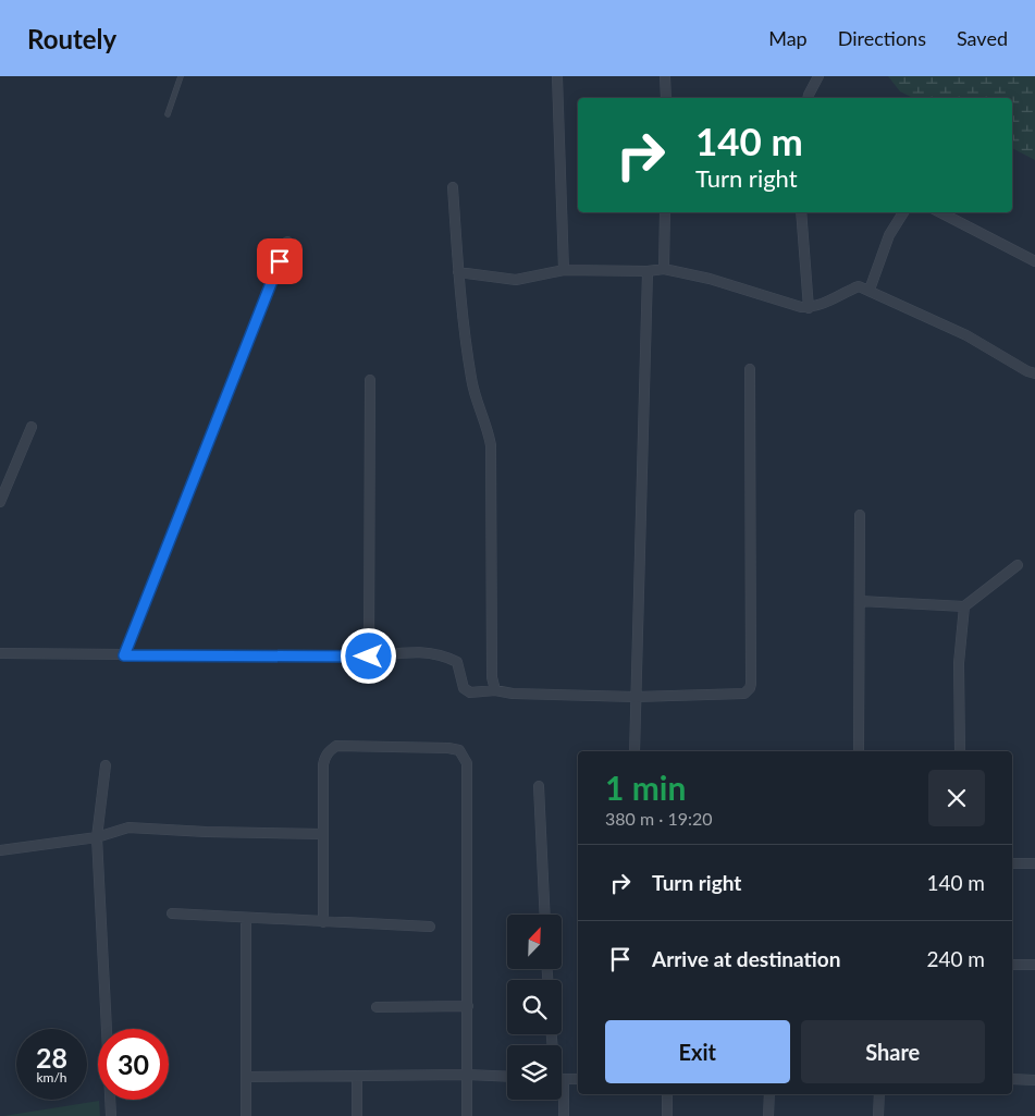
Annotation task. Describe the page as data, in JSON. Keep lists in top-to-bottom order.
{
  "north": "top right",
  "page": {
    "header": "Routely",
    "nav": ["Map", "Directions", "Saved"],
    "turn": ["140 m", "Turn right"],
    "heading": ["1 min", "380 m · 19:20"],
    "list": [
      {
        "name": "Turn right",
        "value": "140 m"
      },
      {
        "name": "Arrive at destination",
        "value": "240 m"
      }
    ],
    "buttons": ["Exit", "Share"],
    "speed": "28 km/h",
    "limit": "30"
  }
}
